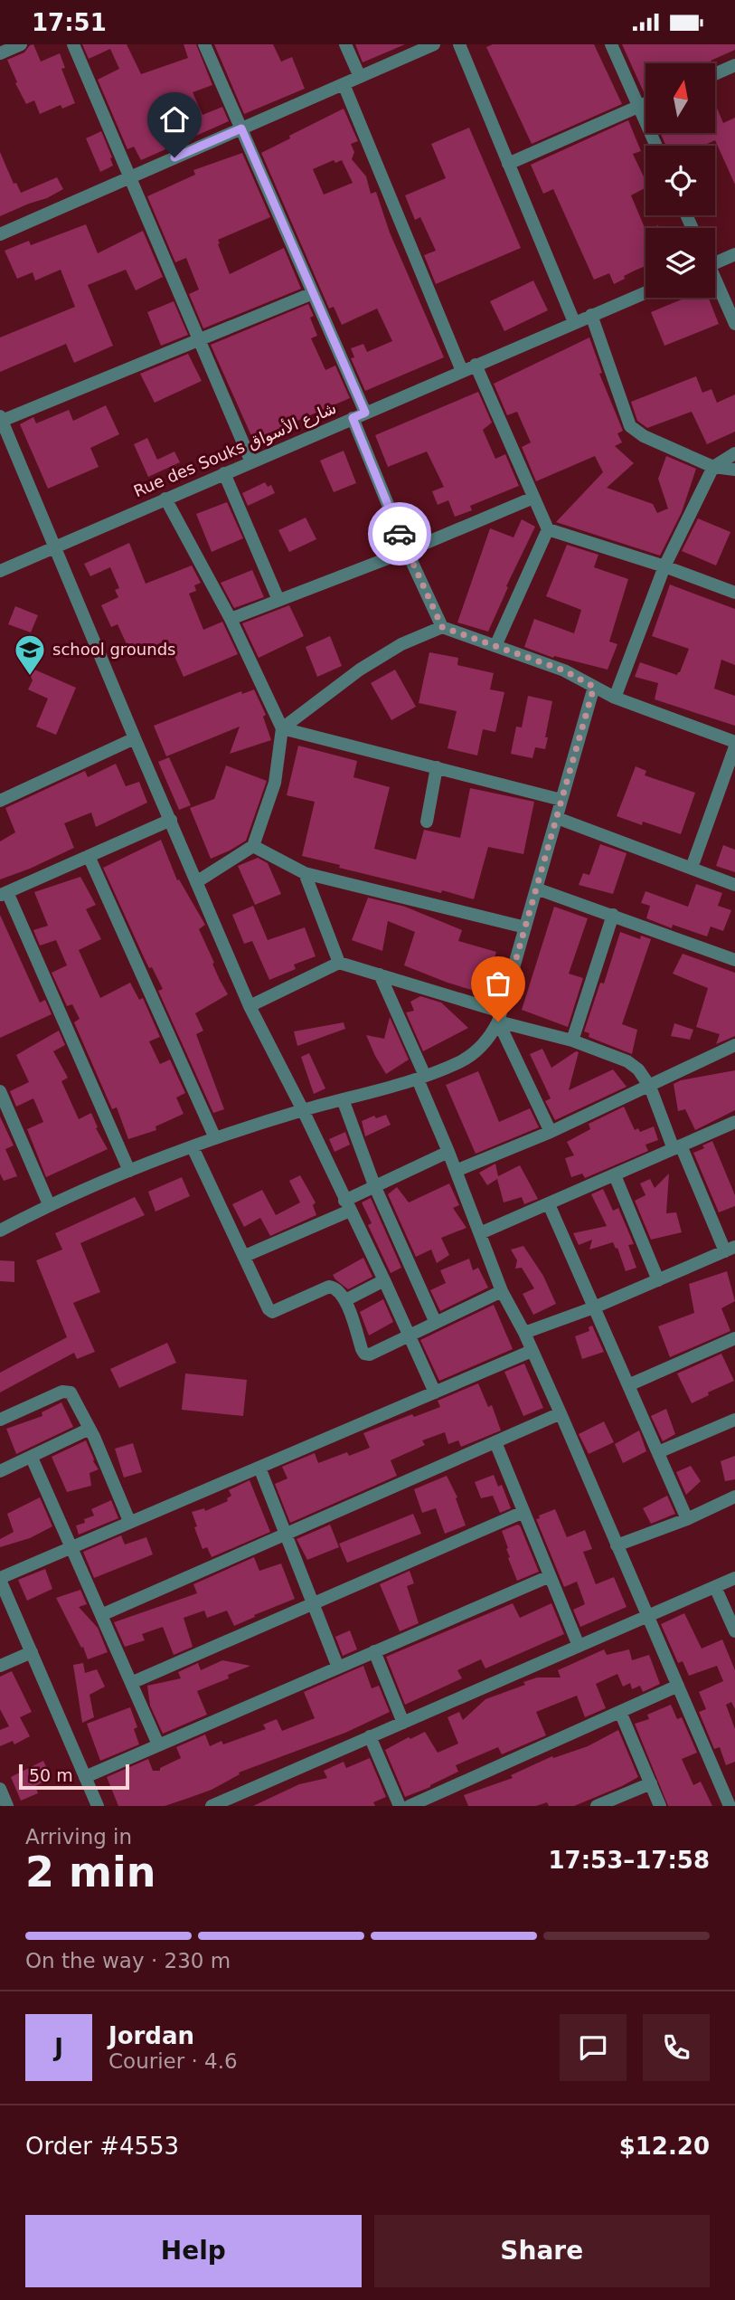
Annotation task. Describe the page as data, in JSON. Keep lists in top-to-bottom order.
{
  "streets": {
    "street": ["Rue des Souks شارع الأسواق"]
  },
  "places": {
    "school or university": ["school grounds"]
  },
  "scale_bar": "50 m",
  "north": "top",
  "page": {
    "status": "17:51",
    "scale": "50 m",
    "heading": ["2 min", "Arriving in", "17:53–17:58"],
    "panel": [
      "Jordan",
      "Courier · 4.6",
      "Order #4553",
      "$12.20"
    ],
    "bar": "On the way · 230 m",
    "round": "J",
    "buttons": ["Help", "Share"]
  }
}
